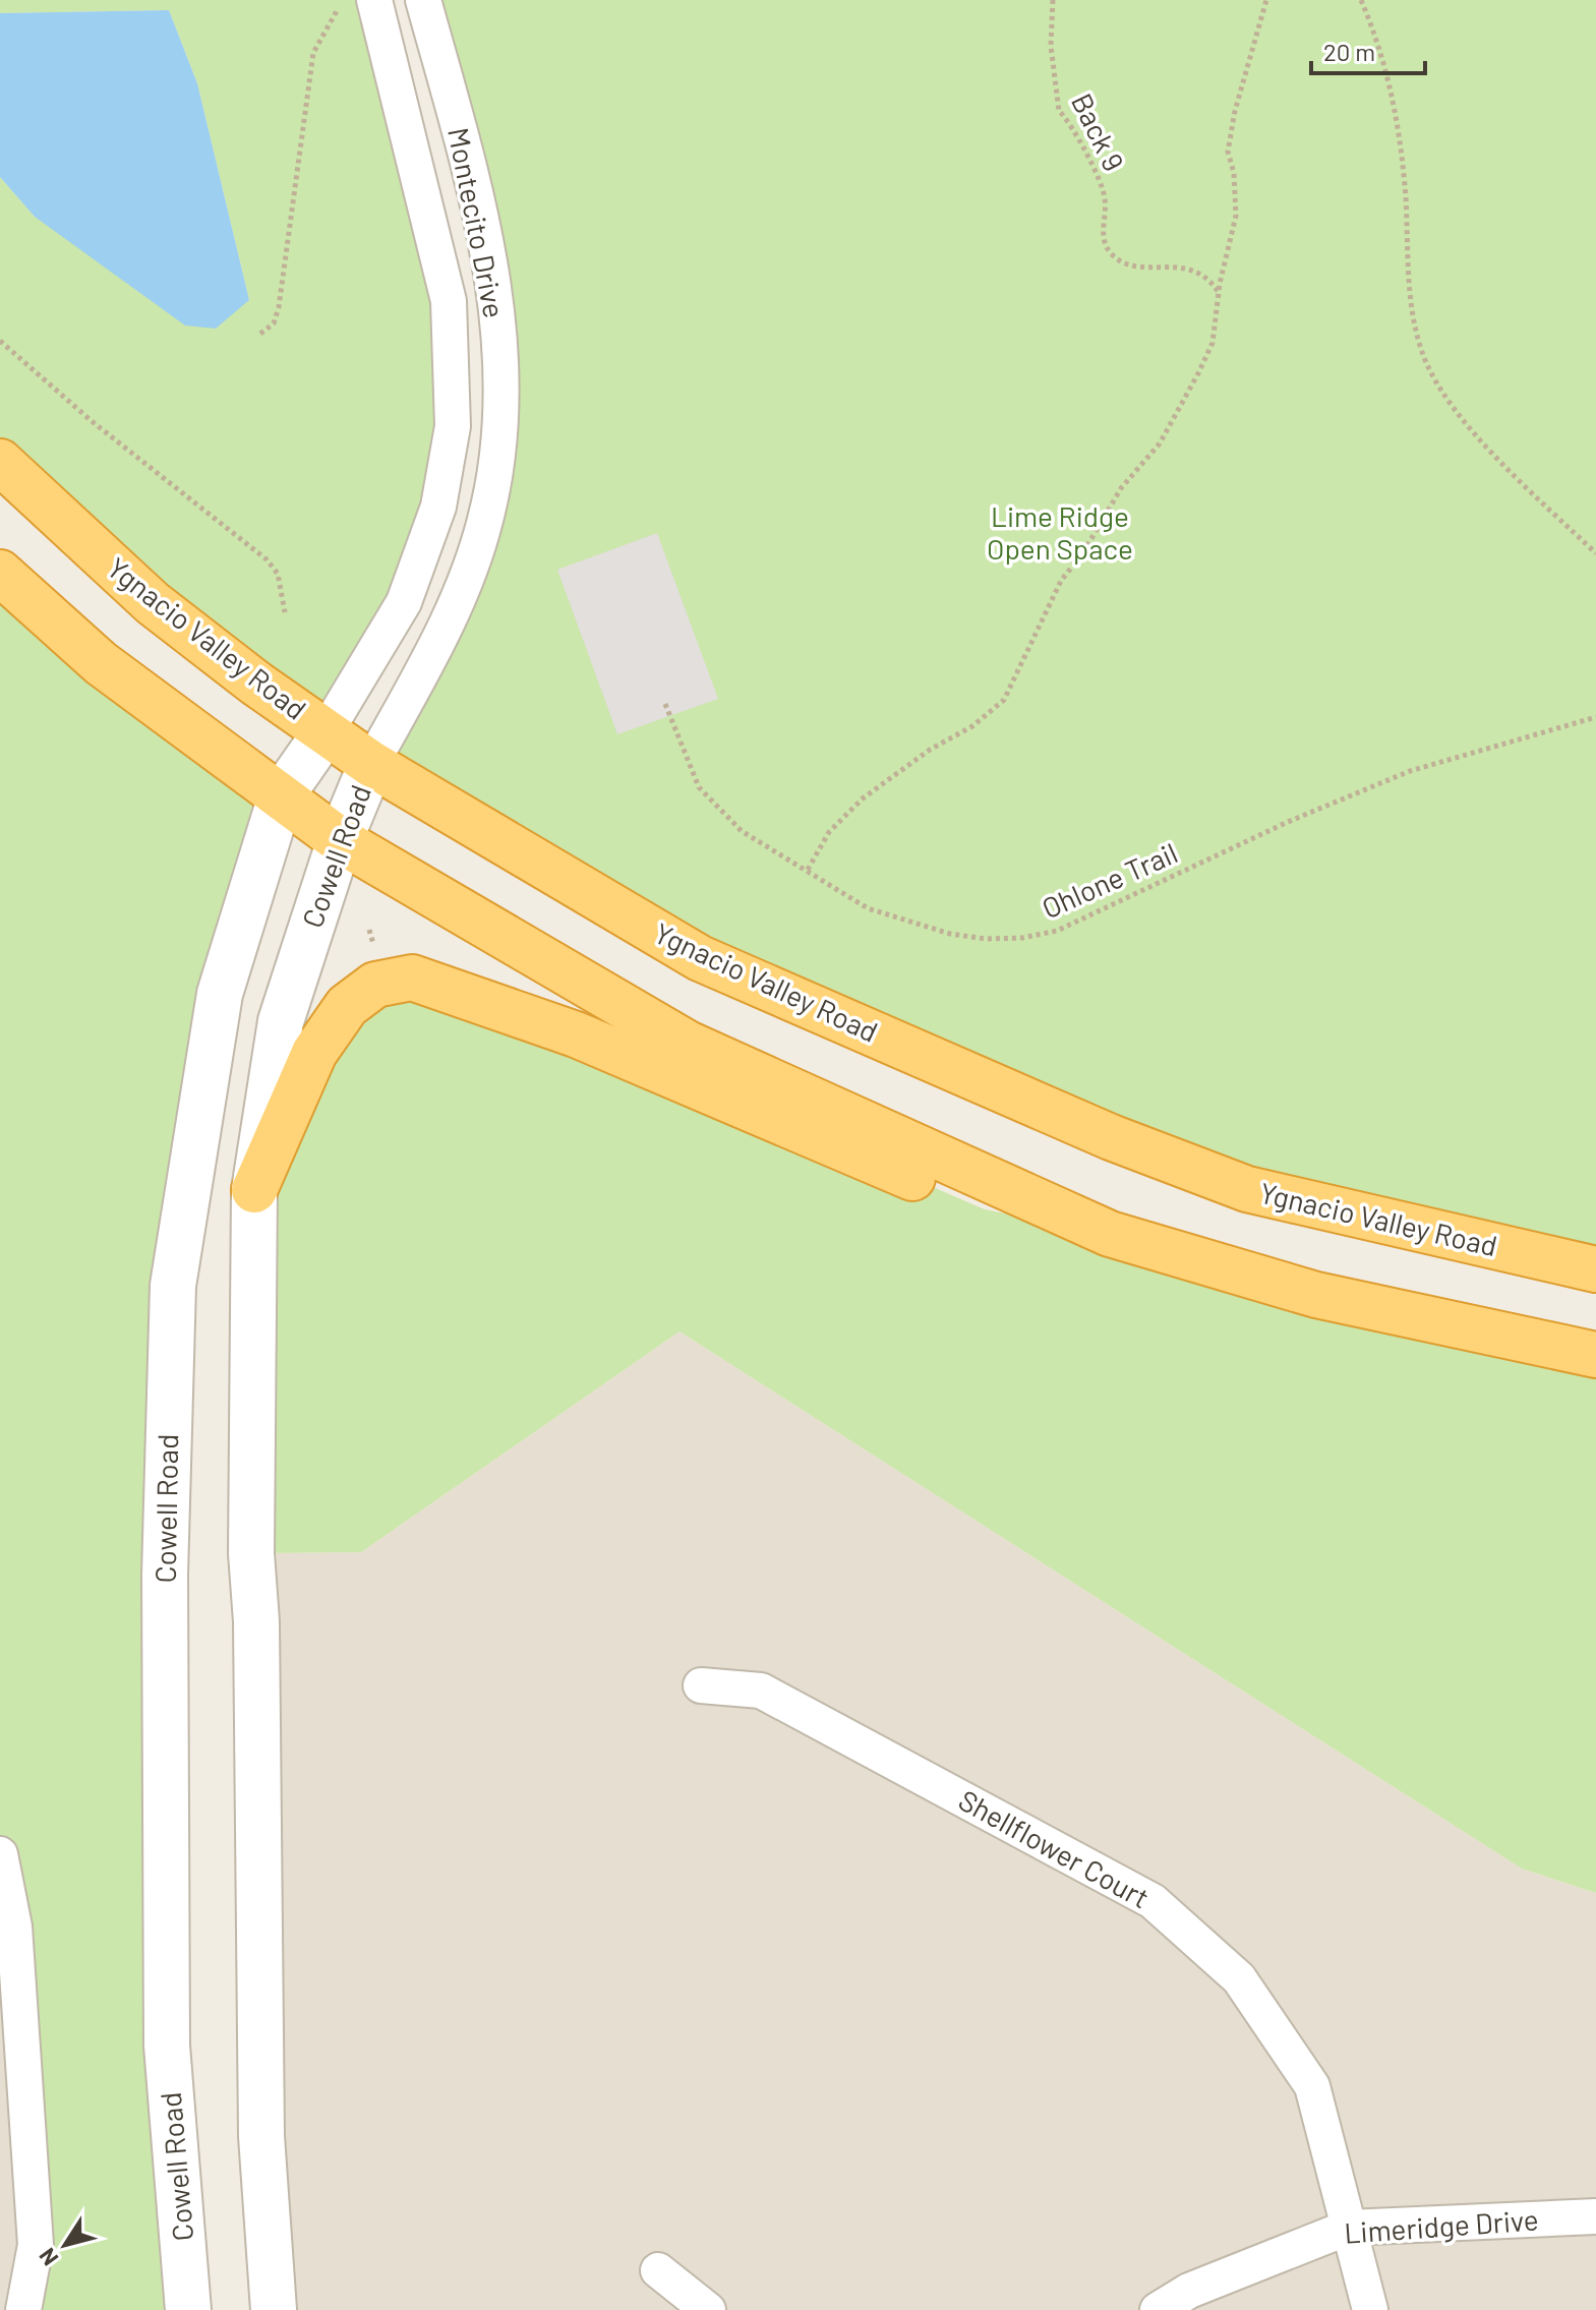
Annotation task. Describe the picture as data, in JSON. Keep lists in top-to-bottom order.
{
  "streets": {
    "highway": ["Ygnacio Valley Road"],
    "street": [
      "Montecito Drive",
      "Cowell Road",
      "Shellflower Court",
      "Limeridge Drive"
    ],
    "path": ["Back 9", "Ohlone Trail"]
  },
  "crossings": [
    ["Montecito Drive", "Ygnacio Valley Road"],
    ["Montecito Drive", "Cowell Road"],
    ["Ygnacio Valley Road", "Cowell Road"],
    ["Shellflower Court", "Limeridge Drive"]
  ],
  "parks": ["Lime Ridge Open Space"],
  "scale_bar": "20 m",
  "north": "bottom left"
}
